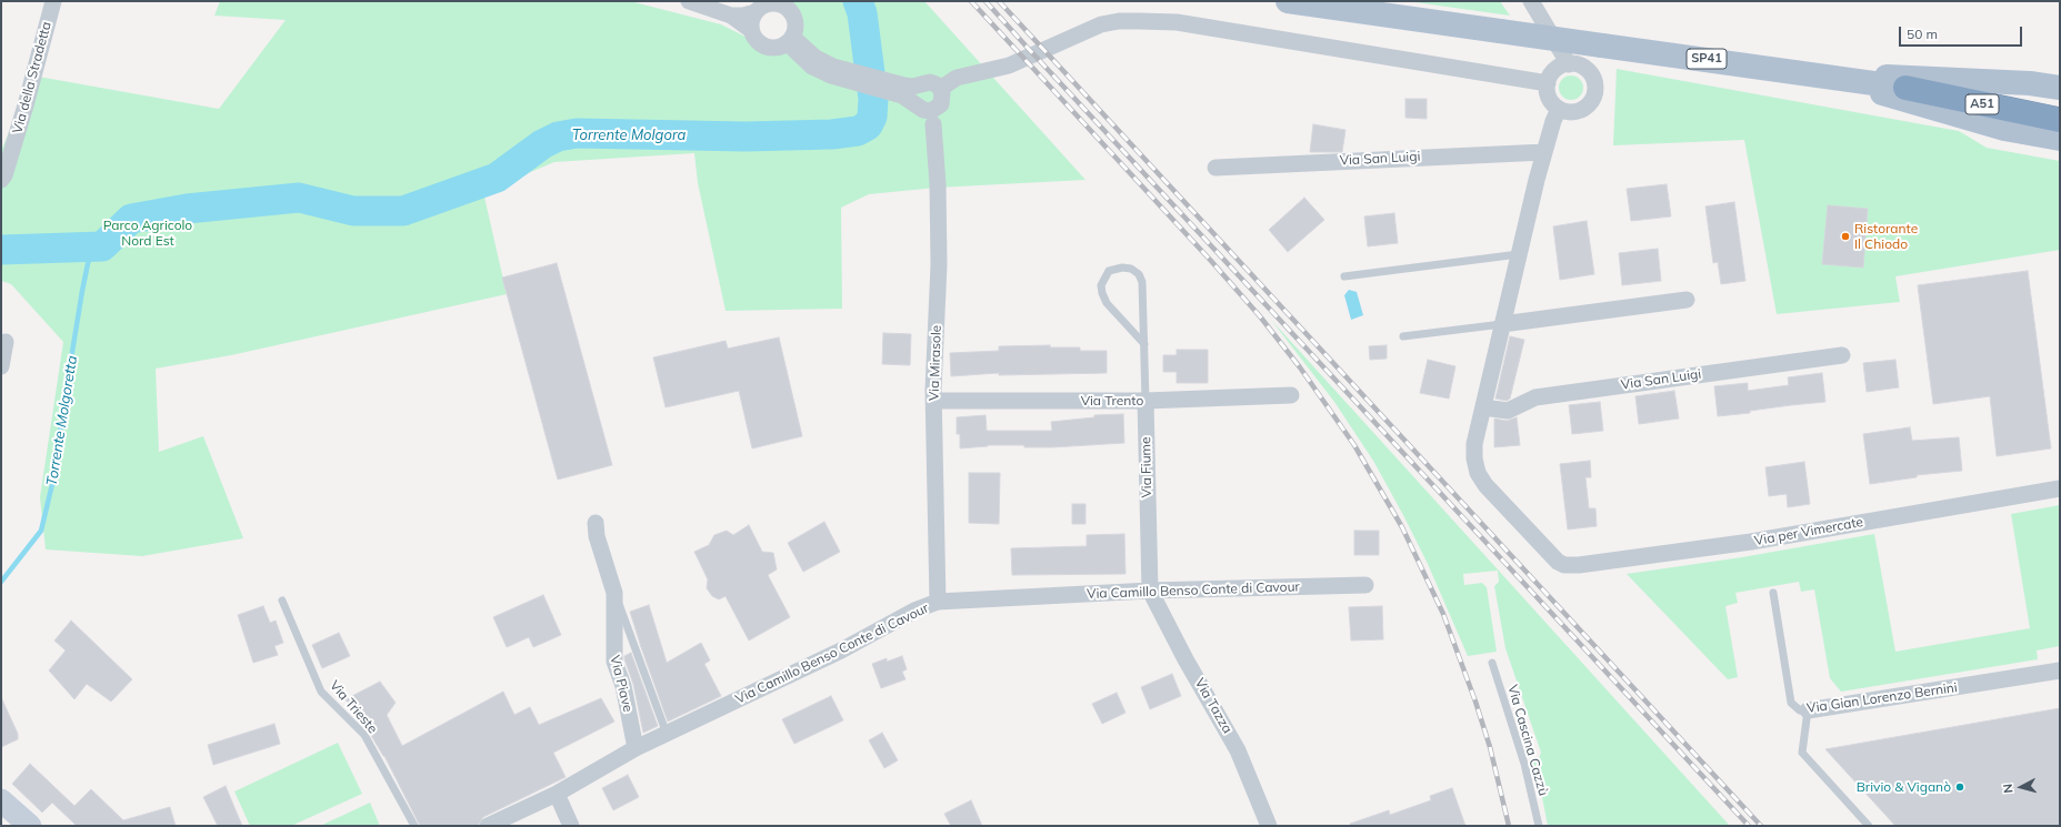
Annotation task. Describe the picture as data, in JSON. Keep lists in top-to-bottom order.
{
  "streets": {
    "highway": ["A51"],
    "main road": ["SP41"],
    "street": [
      "Via della Stradetta",
      "Via San Luigi",
      "Via Mirasole",
      "Via Trento",
      "Via Fiume",
      "Via per Vimercate",
      "Via Camillo Benso Conte di Cavour",
      "Via Piave",
      "Via Gian Lorenzo Bernini",
      "Via Tazza"
    ],
    "lane": ["Via Trieste", "Via Cascina Cazzù"]
  },
  "crossings": [
    ["SP41", "A51"],
    ["Via San Luigi", "Via per Vimercate"],
    ["Via Mirasole", "Via Trento"],
    ["Via Mirasole", "Via Camillo Benso Conte di Cavour"],
    ["Via Trento", "Via Fiume"],
    ["Via Fiume", "Via Camillo Benso Conte di Cavour"],
    ["Via Fiume", "Via Tazza"],
    ["Via Camillo Benso Conte di Cavour", "Via Piave"],
    ["Via Camillo Benso Conte di Cavour", "Via Tazza"]
  ],
  "water": ["Torrente Molgora", "Torrente Molgoretta"],
  "parks": ["Parco Agricolo Nord Est"],
  "places": ["Ristorante Il Chiodo", "Brivio & Viganò"],
  "scale_bar": "50 m",
  "north": "left"
}
